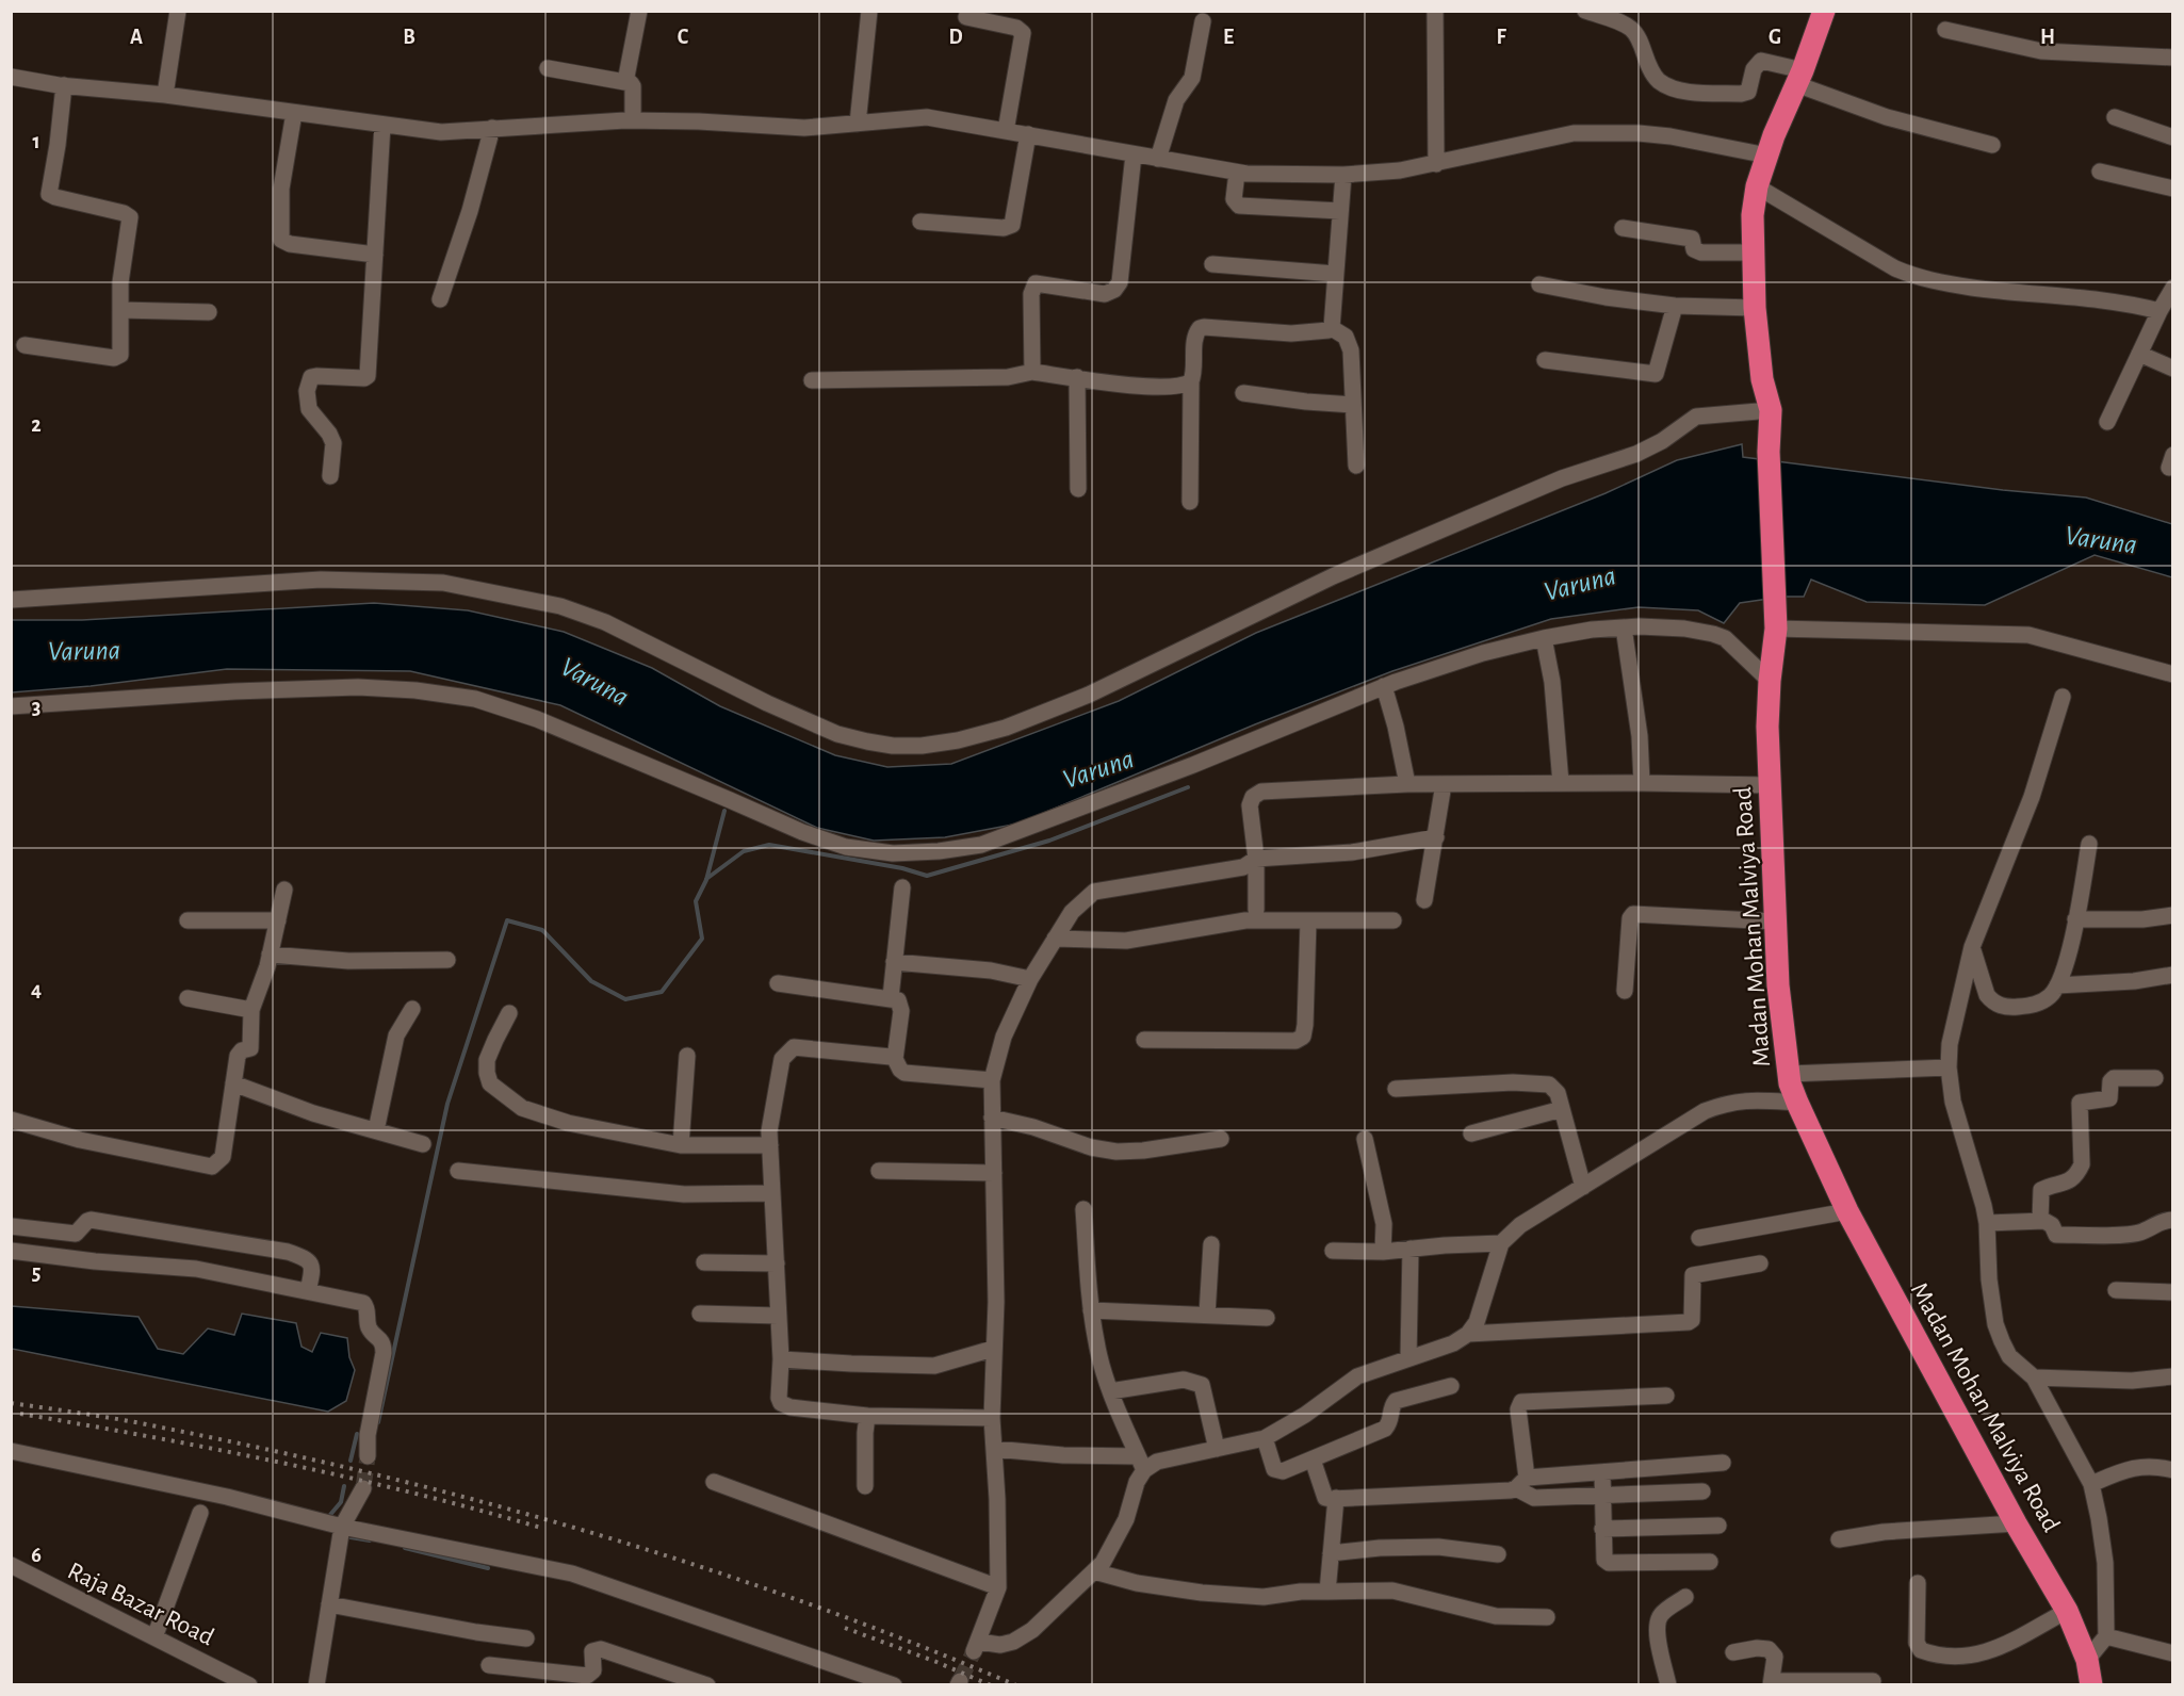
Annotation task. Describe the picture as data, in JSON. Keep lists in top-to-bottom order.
{
  "streets": {
    "highway": ["Madan Mohan Malviya Road"],
    "street": ["Raja Bazar Road"]
  },
  "water": ["Varuna"],
  "grid": {
    "columns": [
      "A",
      "B",
      "C",
      "D",
      "E",
      "F",
      "G",
      "H"
    ],
    "rows": [
      "1",
      "2",
      "3",
      "4",
      "5",
      "6"
    ]
  }
}
